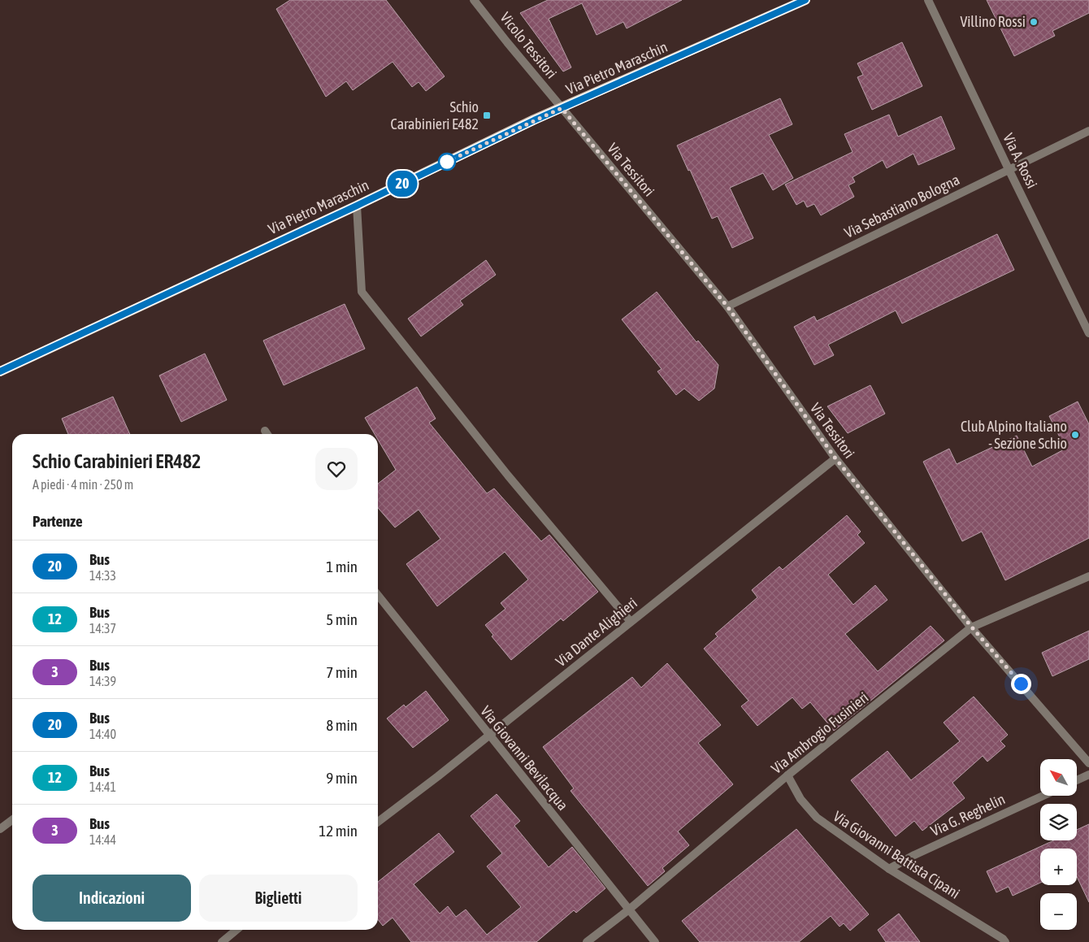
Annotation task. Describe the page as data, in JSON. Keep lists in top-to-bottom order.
{
  "streets": {
    "main road": ["Via Pietro Maraschin"],
    "street": [
      "Vicolo Tessitori",
      "Via A. Rossi",
      "Via Tessitori",
      "Via Sebastiano Bologna",
      "Via Dante Alighieri",
      "Via Ambrogio Fusinieri",
      "Via Giovanni Bevilacqua",
      "Via G. Reghelin",
      "Via Giovanni Battista Cipani"
    ]
  },
  "crossings": [
    ["Vicolo Tessitori", "Via Pietro Maraschin"],
    ["Vicolo Tessitori", "Via Tessitori"],
    ["Via Pietro Maraschin", "Via Tessitori"],
    ["Via A. Rossi", "Via Sebastiano Bologna"],
    ["Via Tessitori", "Via Sebastiano Bologna"],
    ["Via Tessitori", "Via Dante Alighieri"],
    ["Via Tessitori", "Via Ambrogio Fusinieri"],
    ["Via Dante Alighieri", "Via Giovanni Bevilacqua"],
    ["Via Ambrogio Fusinieri", "Via Giovanni Bevilacqua"],
    ["Via Ambrogio Fusinieri", "Via Giovanni Battista Cipani"],
    ["Via G. Reghelin", "Via Giovanni Battista Cipani"]
  ],
  "places": {
    "other": ["Villino Rossi", "Club Alpino Italiano - Sezione Schio"],
    "transit": ["Schio Carabinieri E482"]
  },
  "lines": ["bus line 20"],
  "north": "top left",
  "page": {
    "on_map": "20",
    "heading": [
      ["Schio Carabinieri ER482", "A piedi · 4 min · 250 m"],
      "Partenze"
    ],
    "list": [
      {
        "mark": "20",
        "name": "Bus",
        "note": "14:33",
        "value": "1 min"
      },
      {
        "mark": "12",
        "name": "Bus",
        "note": "14:37",
        "value": "5 min"
      },
      {
        "mark": "3",
        "name": "Bus",
        "note": "14:39",
        "value": "7 min"
      },
      {
        "mark": "20",
        "name": "Bus",
        "note": "14:40",
        "value": "8 min"
      },
      {
        "mark": "12",
        "name": "Bus",
        "note": "14:41",
        "value": "9 min"
      },
      {
        "mark": "3",
        "name": "Bus",
        "note": "14:44",
        "value": "12 min"
      }
    ],
    "map_buttons": ["+", "−"],
    "buttons": ["Indicazioni", "Biglietti"]
  }
}
